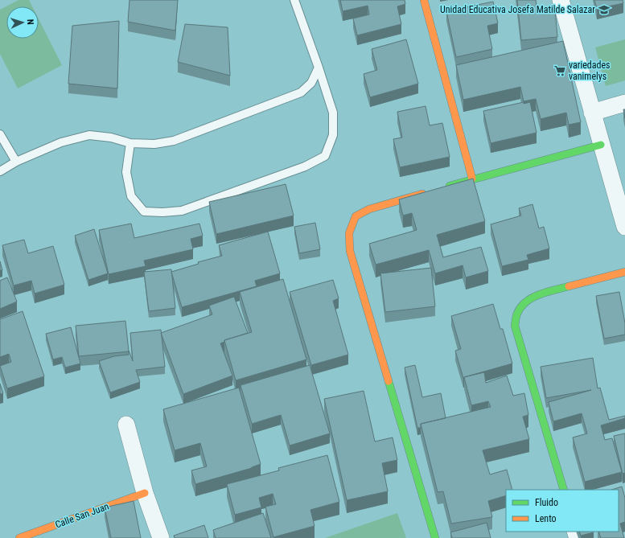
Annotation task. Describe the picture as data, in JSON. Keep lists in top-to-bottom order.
{
  "streets": {
    "street": ["Calle San Juan"]
  },
  "places": {
    "school or university": ["Unidad Educativa Josefa Matilde Salazar"],
    "supermarket": ["variedades vanimelys"]
  },
  "legend": ["Fluido", "Lento"],
  "north": "right"
}
